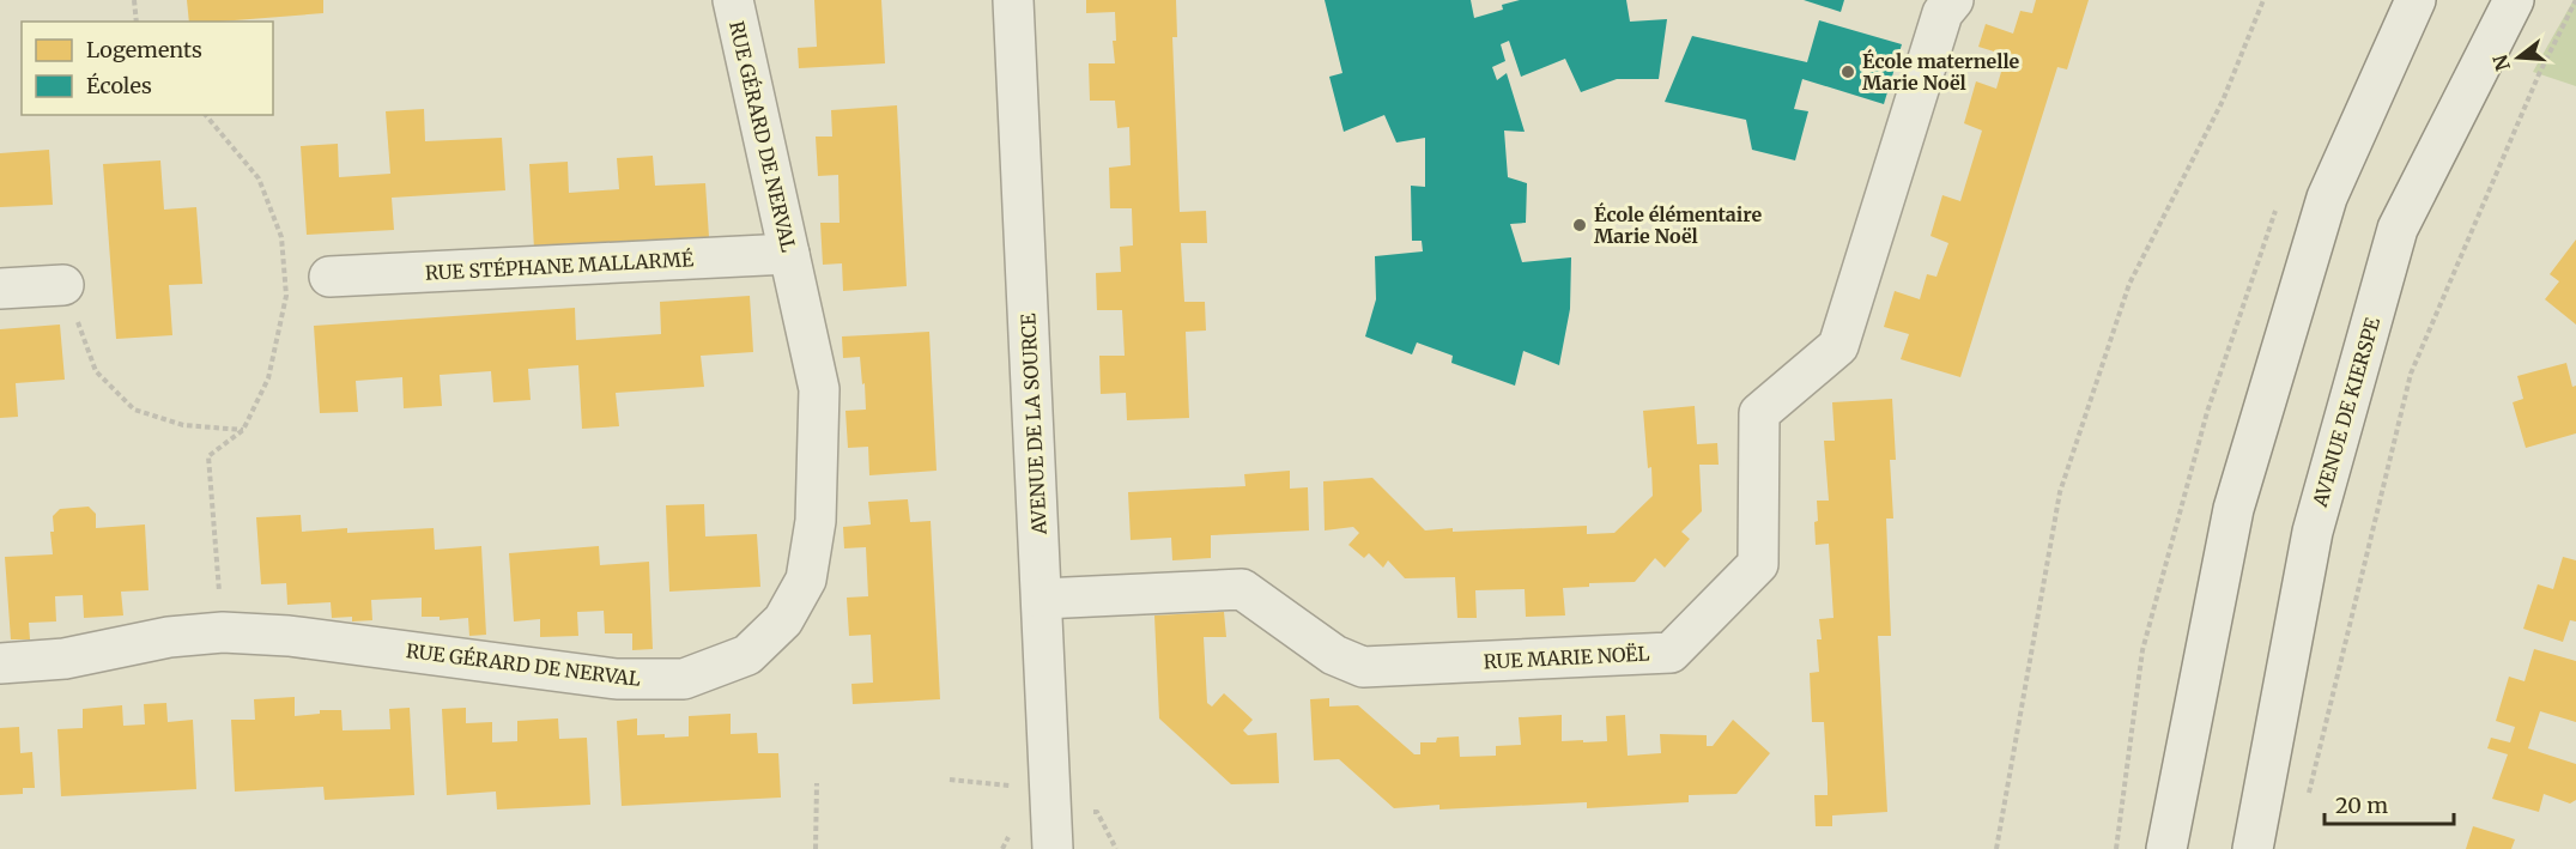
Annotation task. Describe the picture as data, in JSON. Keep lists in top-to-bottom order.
{
  "streets": {
    "street": [
      "RUE GÉRARD DE NERVAL",
      "RUE STÉPHANE MALLARMÉ",
      "AVENUE DE KIERSPE",
      "AVENUE DE LA SOURCE",
      "RUE MARIE NOËL"
    ]
  },
  "crossings": [
    ["RUE GÉRARD DE NERVAL", "RUE STÉPHANE MALLARMÉ"],
    ["AVENUE DE LA SOURCE", "RUE MARIE NOËL"]
  ],
  "places": ["École maternelle Marie Noël", "École élémentaire Marie Noël"],
  "legend": ["Logements", "Écoles"],
  "scale_bar": "20 m",
  "north": "left"
}
